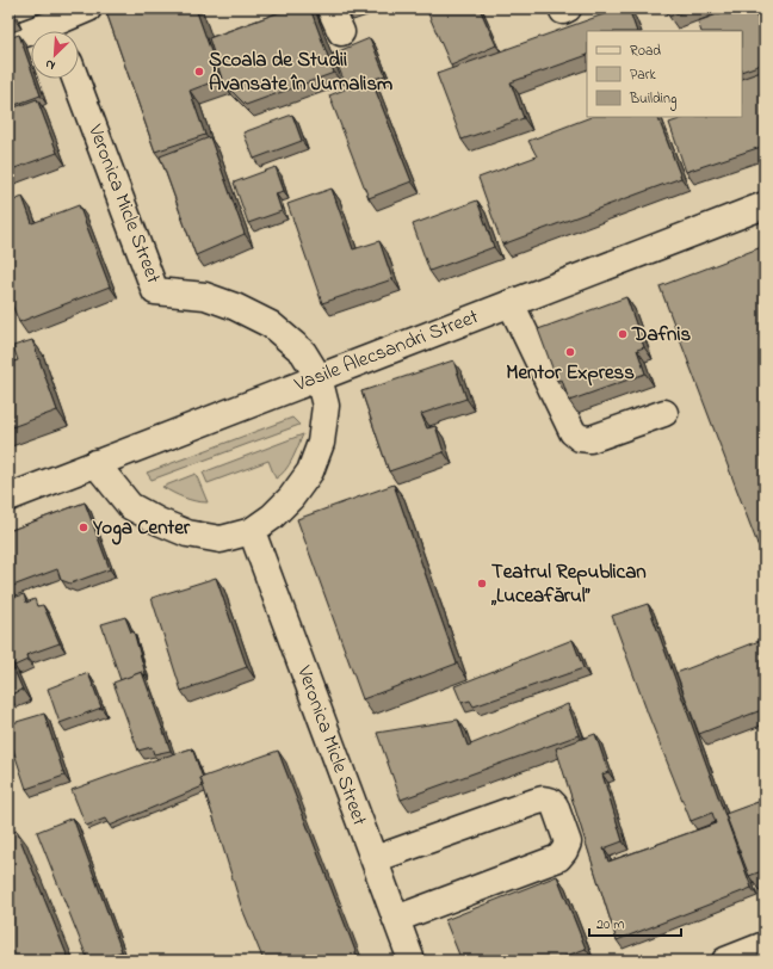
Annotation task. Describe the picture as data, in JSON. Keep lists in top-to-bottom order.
{
  "streets": {
    "street": ["Veronica Micle Street", "Vasile Alecsandri Street"]
  },
  "crossings": [
    ["Veronica Micle Street", "Vasile Alecsandri Street"]
  ],
  "places": [
    "Școala de Studii Avansate în Jurnalism",
    "Dafnis",
    "Mentor Express",
    "Yoga Center",
    "Teatrul Republican „Luceafărul”"
  ],
  "legend": ["Road", "Park", "Building"],
  "scale_bar": "20 m",
  "north": "bottom left"
}
